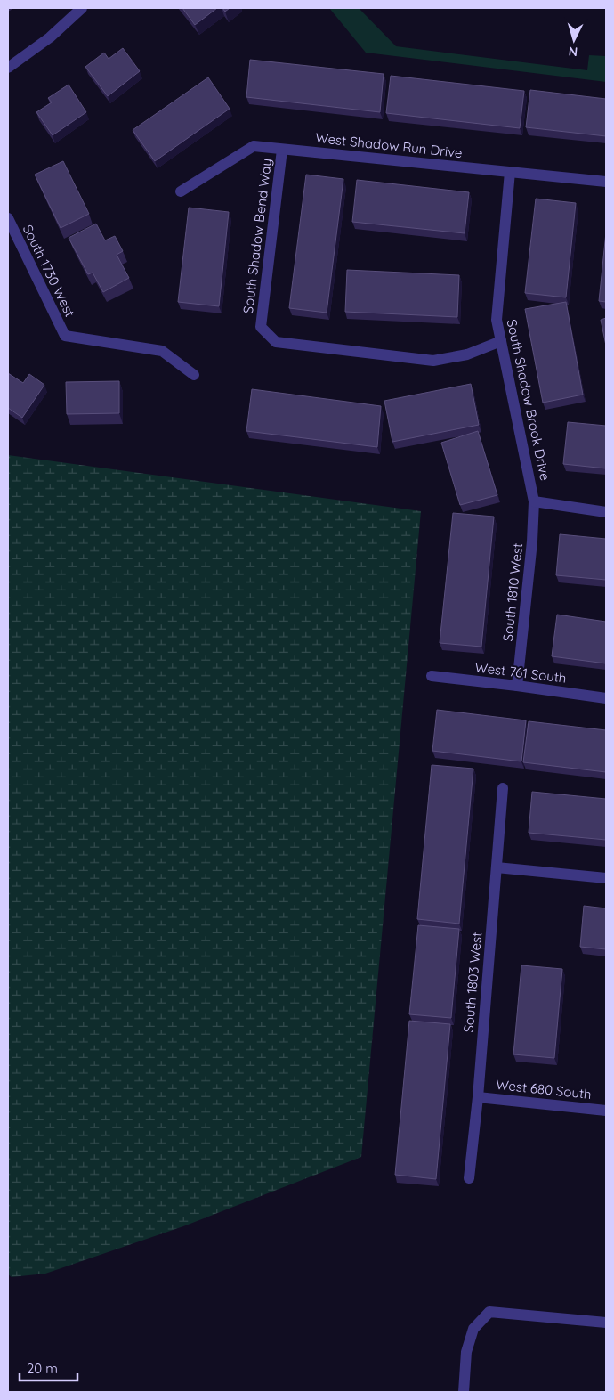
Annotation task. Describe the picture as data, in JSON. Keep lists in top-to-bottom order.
{
  "streets": {
    "street": [
      "West Shadow Run Drive",
      "South Shadow Bend Way",
      "South 1730 West",
      "South Shadow Brook Drive",
      "South 1810 West",
      "West 761 South",
      "South 1803 West",
      "West 680 South"
    ]
  },
  "crossings": [
    ["West Shadow Run Drive", "South Shadow Bend Way"],
    ["West Shadow Run Drive", "South Shadow Brook Drive"],
    ["South Shadow Bend Way", "South Shadow Brook Drive"],
    ["South Shadow Brook Drive", "South 1810 West"],
    ["South 1810 West", "West 761 South"],
    ["South 1803 West", "West 680 South"]
  ],
  "scale_bar": "20 m",
  "north": "bottom"
}
